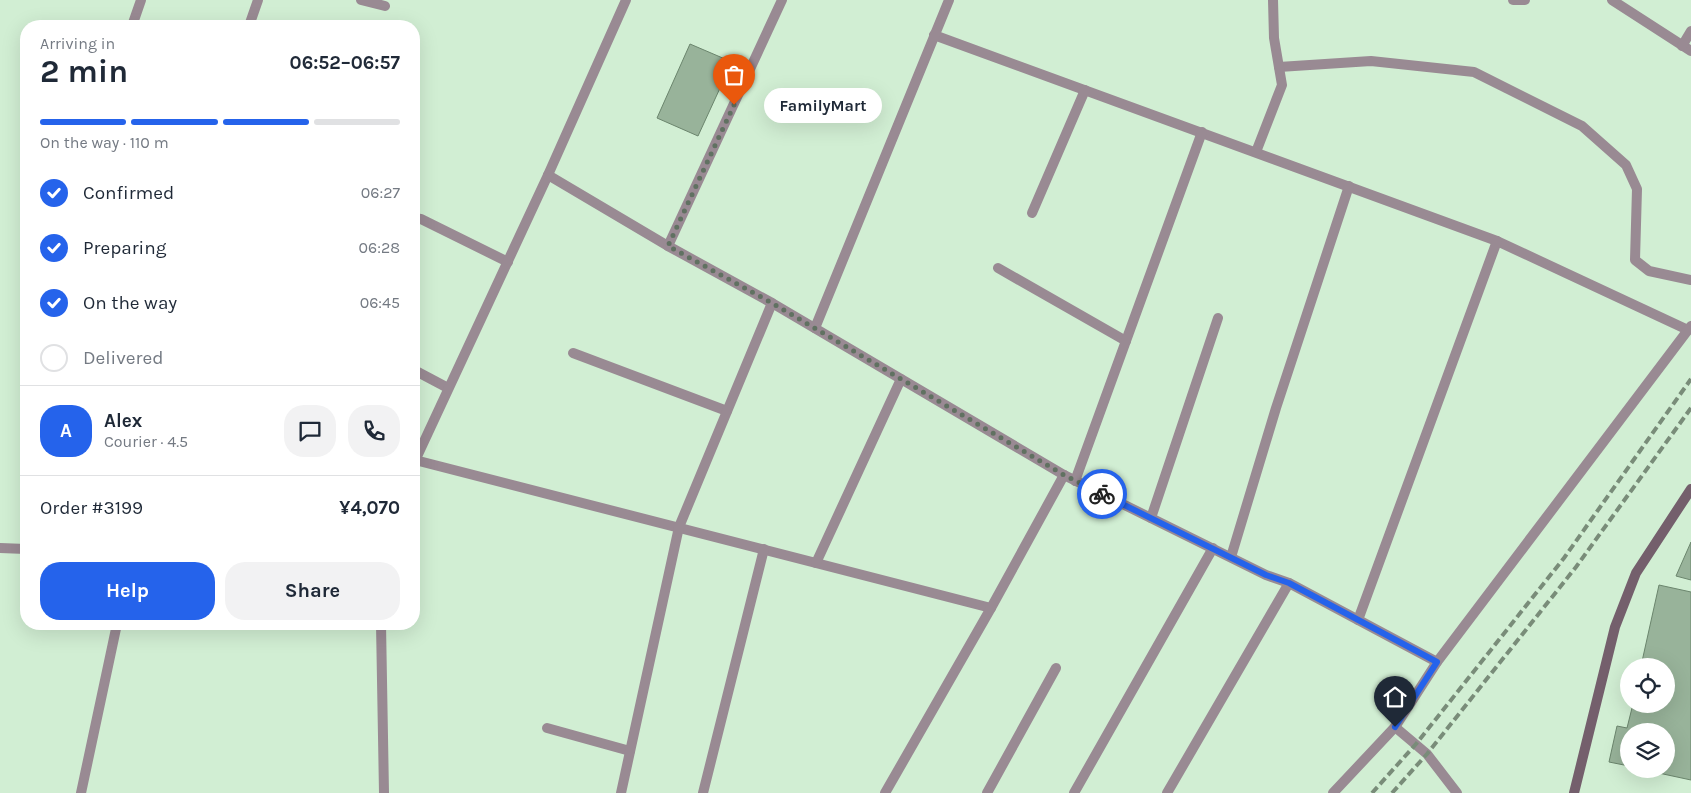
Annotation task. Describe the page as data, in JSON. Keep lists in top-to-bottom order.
{
  "places": ["FamilyMart"],
  "page": {
    "heading": ["2 min", "Arriving in", "06:52–06:57"],
    "panel": [
      "Alex",
      "Courier · 4.5",
      "Order #3199",
      "¥4,070"
    ],
    "bubble": "FamilyMart",
    "bar": "On the way · 110 m",
    "list": [
      ["Confirmed", "06:27"],
      ["Preparing", "06:28"],
      ["On the way", "06:45"],
      "Delivered"
    ],
    "round": "A",
    "buttons": ["Help", "Share"]
  }
}
